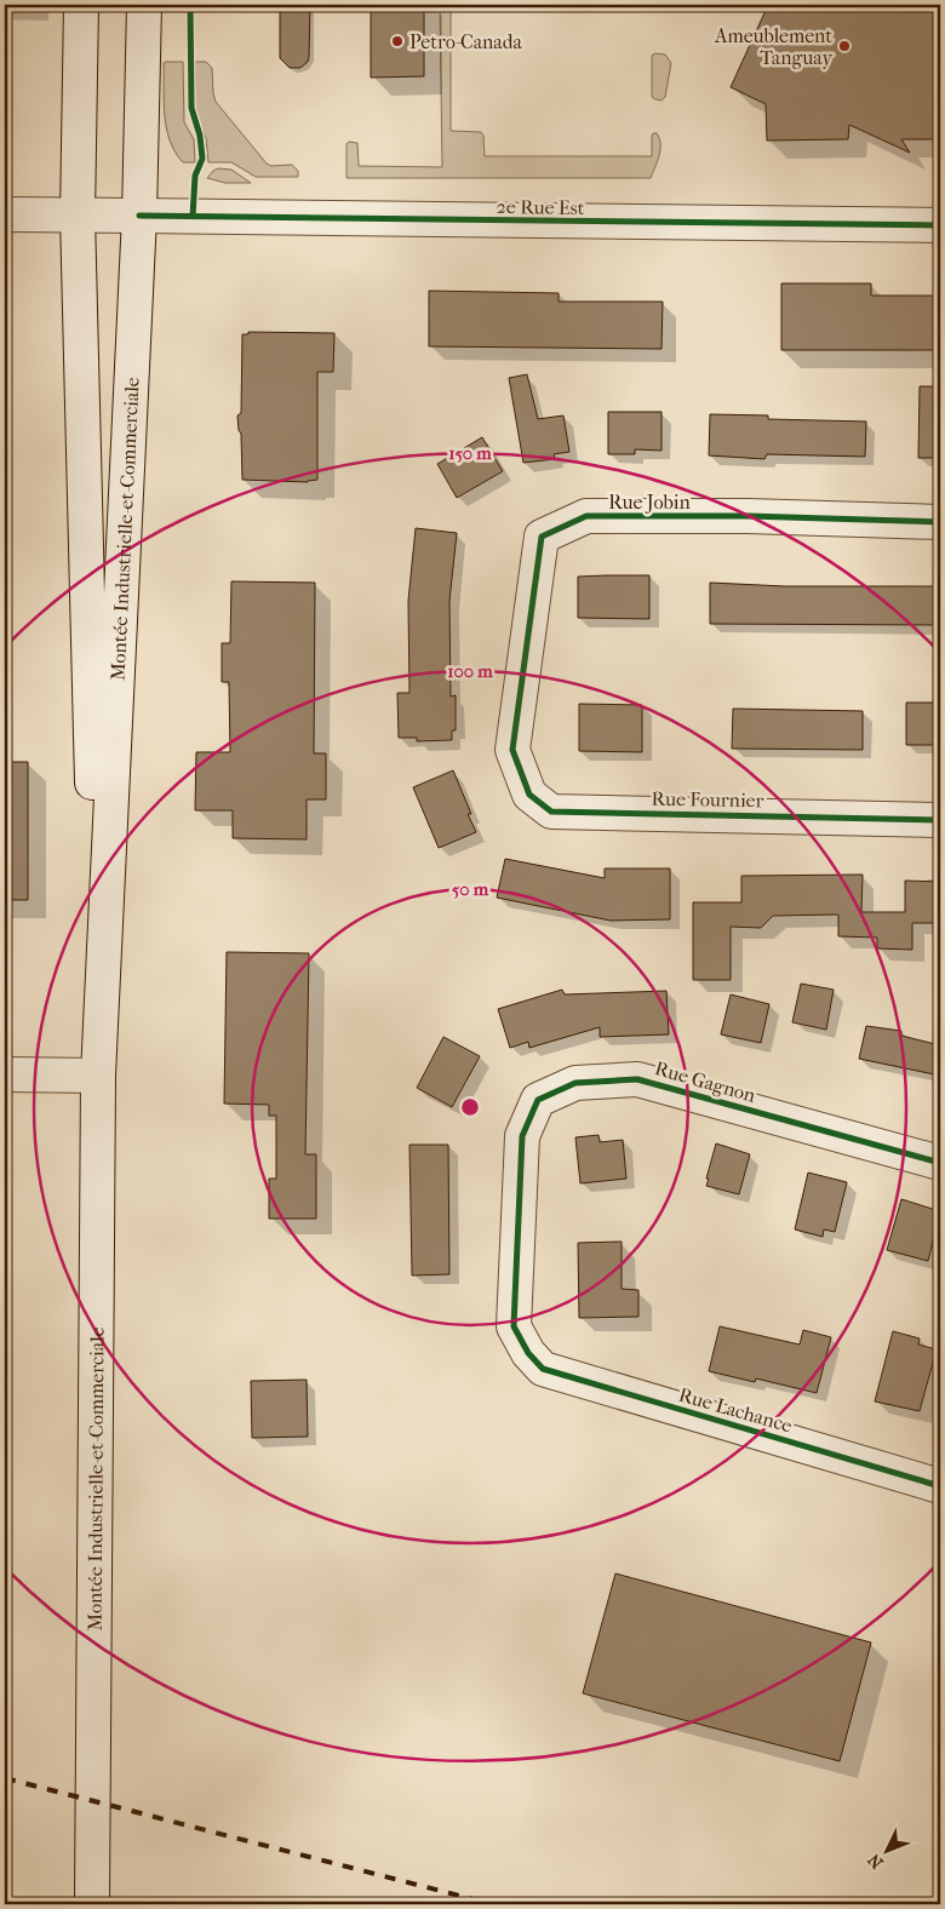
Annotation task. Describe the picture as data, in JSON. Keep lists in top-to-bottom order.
{
  "streets": {
    "street": [
      "2e Rue Est",
      "Rue Jobin",
      "Montée Industrielle-et-Commerciale",
      "Rue Fournier",
      "Rue Gagnon",
      "Rue Lachance"
    ]
  },
  "crossings": [
    ["2e Rue Est", "Montée Industrielle-et-Commerciale"],
    ["Rue Jobin", "Rue Fournier"],
    ["Rue Gagnon", "Rue Lachance"]
  ],
  "places": ["Petro-Canada", "Ameublement Tanguay"],
  "north": "bottom left",
  "rings": ["150 m", "100 m", "50 m"]
}
